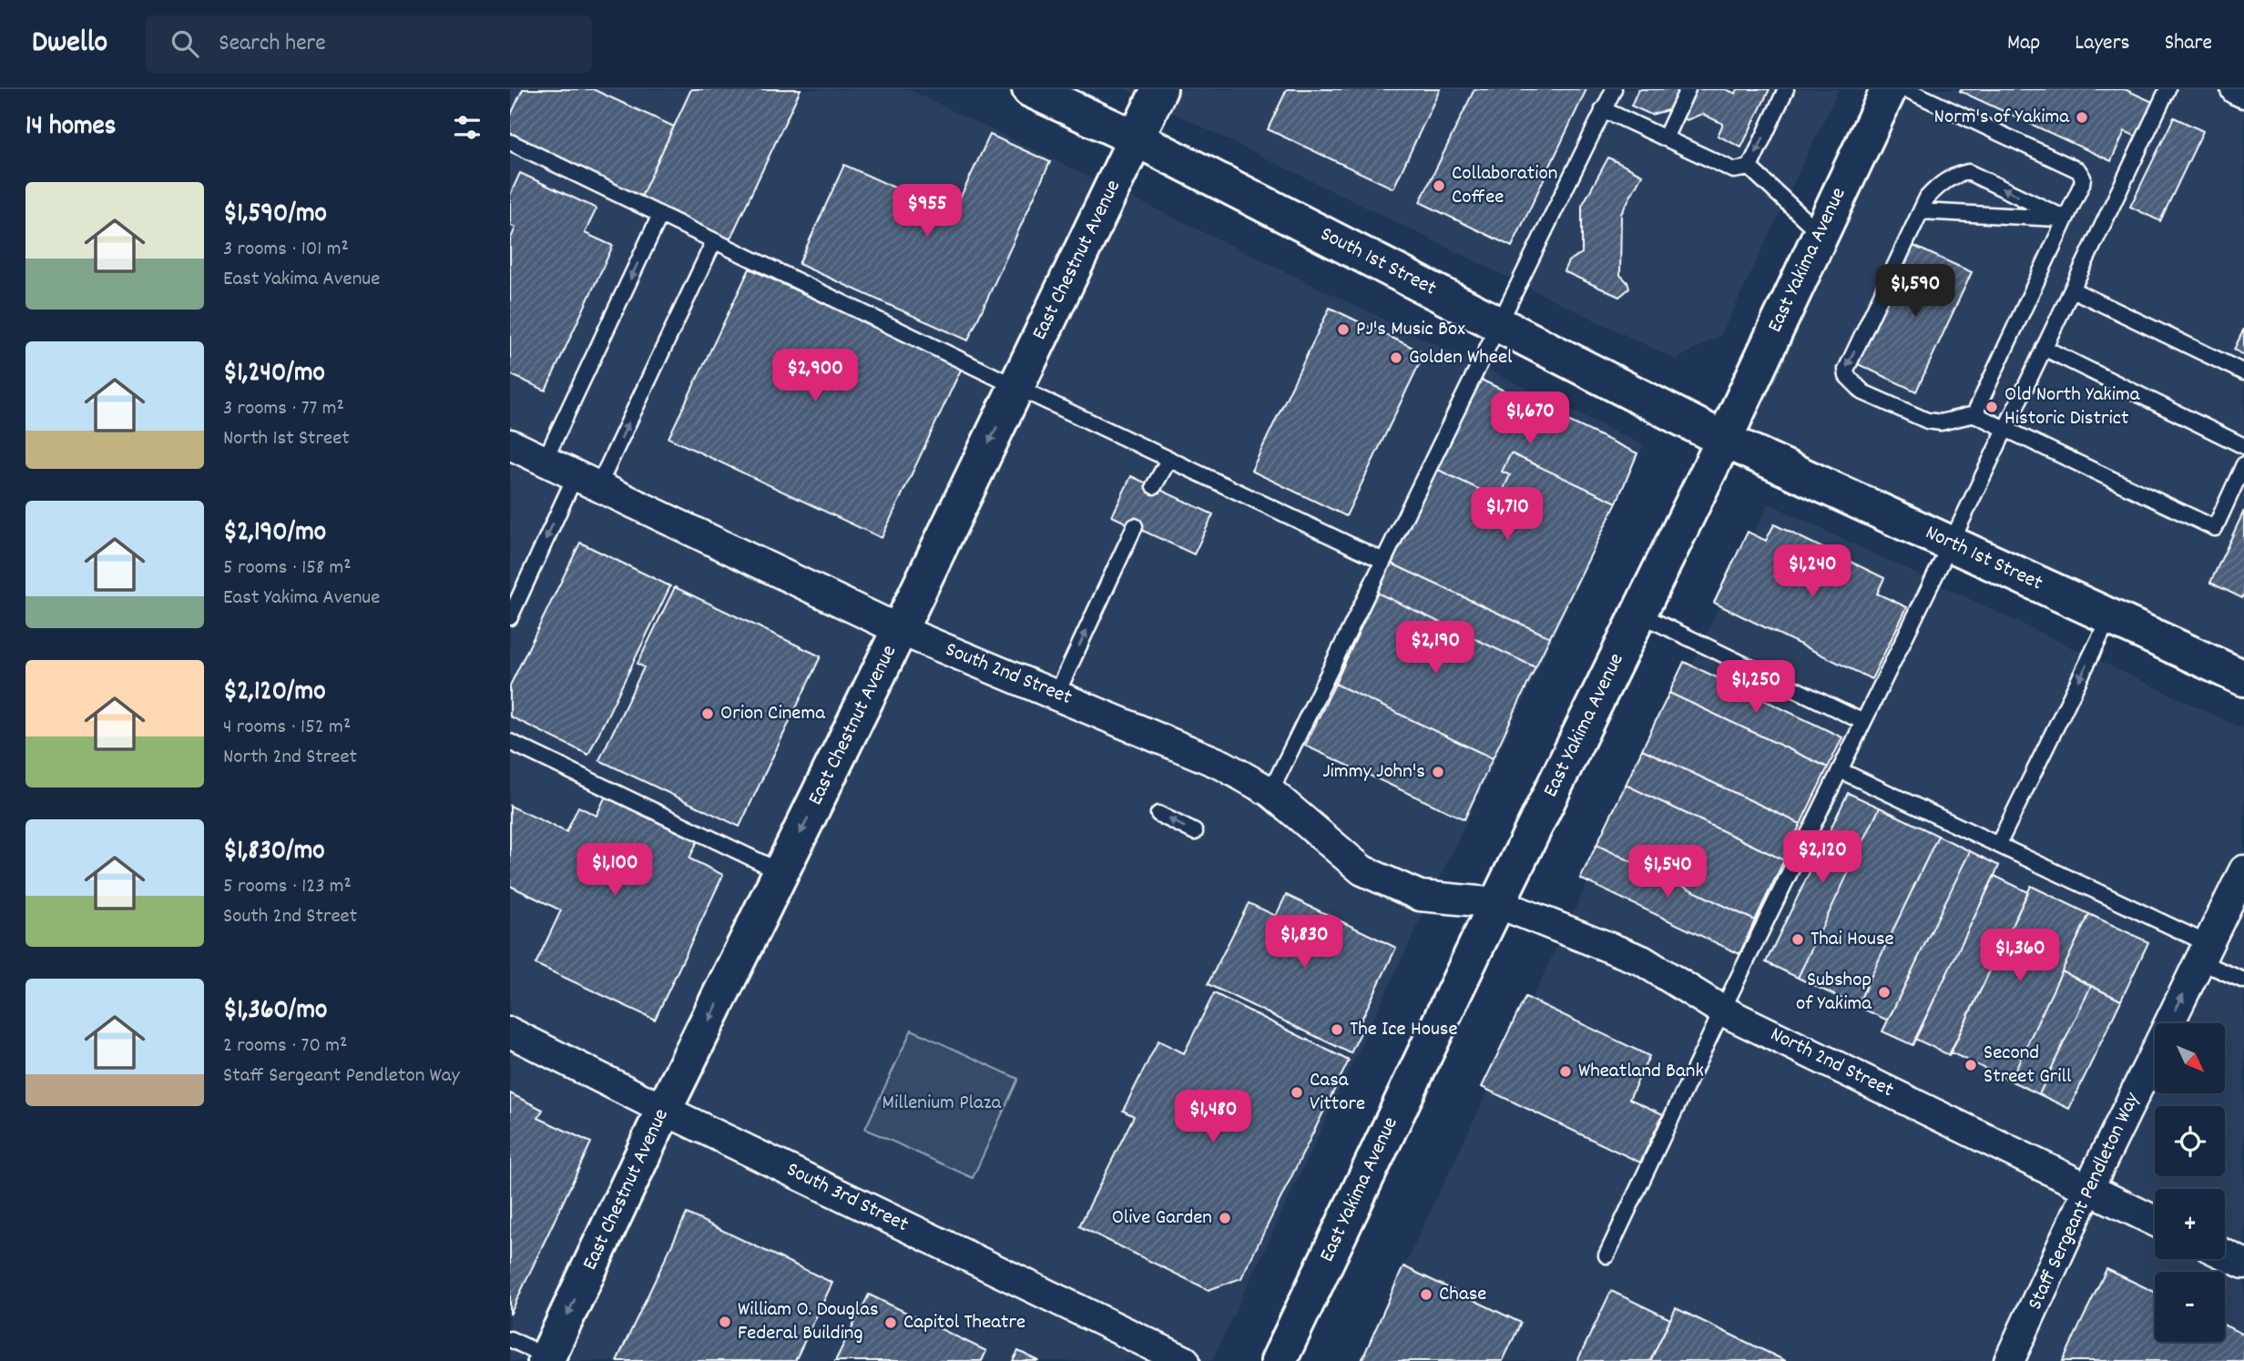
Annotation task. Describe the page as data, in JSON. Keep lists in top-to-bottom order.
{
  "streets": {
    "main road": [
      "East Chestnut Avenue",
      "East Yakima Avenue",
      "South 1st Street",
      "North 1st Street"
    ],
    "street": [
      "South 2nd Street",
      "North 2nd Street",
      "South 3rd Street",
      "Staff Sergeant Pendleton Way"
    ]
  },
  "crossings": [
    ["East Chestnut Avenue", "South 1st Street"],
    ["East Chestnut Avenue", "South 2nd Street"],
    ["East Chestnut Avenue", "South 3rd Street"],
    ["East Yakima Avenue", "South 1st Street"],
    ["East Yakima Avenue", "North 1st Street"],
    ["East Yakima Avenue", "South 2nd Street"],
    ["East Yakima Avenue", "North 2nd Street"],
    ["South 1st Street", "North 1st Street"],
    ["South 2nd Street", "North 2nd Street"],
    ["North 2nd Street", "Staff Sergeant Pendleton Way"]
  ],
  "one_way": ["East Chestnut Avenue", "Staff Sergeant Pendleton Way"],
  "parks": ["Millenium Plaza"],
  "places": [
    "Norm's of Yakima",
    "Collaboration Coffee",
    "PJ's Music Box",
    "Golden Wheel",
    "Old North Yakima Historic District",
    "Orion Cinema",
    "Jimmy John's",
    "Thai House",
    "Subshop of Yakima",
    "The Ice House",
    "Second Street Grill",
    "Wheatland Bank",
    "Casa Vittore",
    "Olive Garden",
    "Chase",
    "William O. Douglas Federal Building",
    "Capitol Theatre"
  ],
  "north": "bottom right",
  "page": {
    "header": "Dwello",
    "search": "Search here",
    "nav": ["Map", "Layers", "Share"],
    "heading": "14 homes",
    "list": [
      {
        "name": "$1,590/mo",
        "note": "3 rooms · 101 m² · East Yakima Avenue"
      },
      {
        "name": "$1,240/mo",
        "note": "3 rooms · 77 m² · North 1st Street"
      },
      {
        "name": "$2,190/mo",
        "note": "5 rooms · 158 m² · East Yakima Avenue"
      },
      {
        "name": "$2,120/mo",
        "note": "4 rooms · 152 m² · North 2nd Street"
      },
      {
        "name": "$1,830/mo",
        "note": "5 rooms · 123 m² · South 2nd Street"
      },
      {
        "name": "$1,360/mo",
        "note": "2 rooms · 70 m² · Staff Sergeant Pendleton Way"
      }
    ],
    "price": [
      "$955",
      "$1,590",
      "$2,900",
      "$1,670",
      "$1,710",
      "$1,240",
      "$2,190",
      "$1,250",
      "$2,120",
      "$1,100",
      "$1,540",
      "$1,830",
      "$1,360",
      "$1,480"
    ],
    "map_buttons": ["+", "−"]
  }
}
